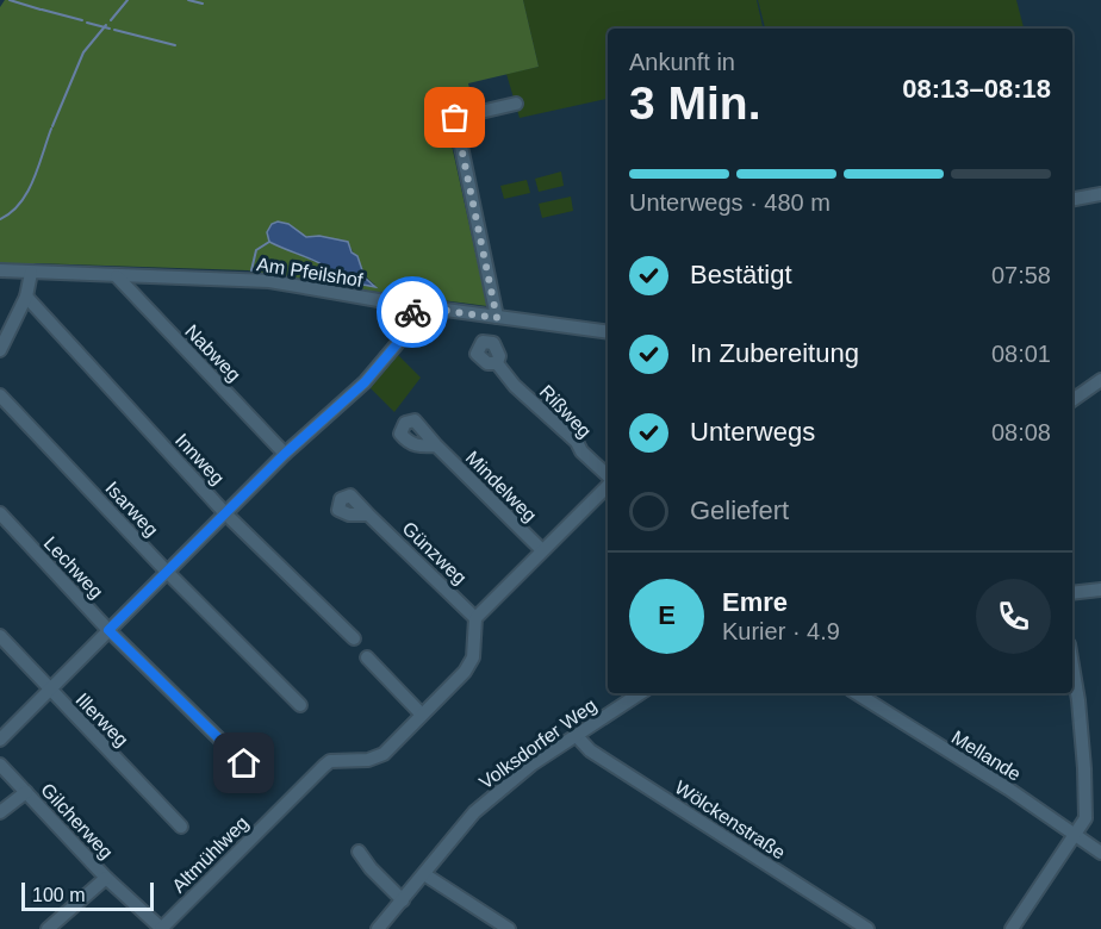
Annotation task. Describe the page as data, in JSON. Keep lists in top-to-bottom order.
{
  "streets": {
    "street": [
      "Am Pfeilshof",
      "Nabweg",
      "Rißweg",
      "Innweg",
      "Mindelweg",
      "Isarweg",
      "Günzweg",
      "Lechweg",
      "Illerweg",
      "Volksdorfer Weg",
      "Mellande",
      "Wölckenstraße",
      "Gilcherweg",
      "Altmühlweg"
    ]
  },
  "crossings": [
    ["Am Pfeilshof", "Nabweg"],
    ["Günzweg", "Altmühlweg"],
    ["Volksdorfer Weg", "Wölckenstraße"],
    ["Gilcherweg", "Altmühlweg"]
  ],
  "scale_bar": "100 m",
  "page": {
    "heading": ["3 Min.", "Ankunft in", "08:13–08:18"],
    "panel": ["Emre", "Kurier · 4.9"],
    "bar": "Unterwegs · 480 m",
    "list": [
      ["Bestätigt", "07:58"],
      ["In Zubereitung", "08:01"],
      ["Unterwegs", "08:08"],
      "Geliefert"
    ],
    "round": "E",
    "scale": "100 m"
  }
}
